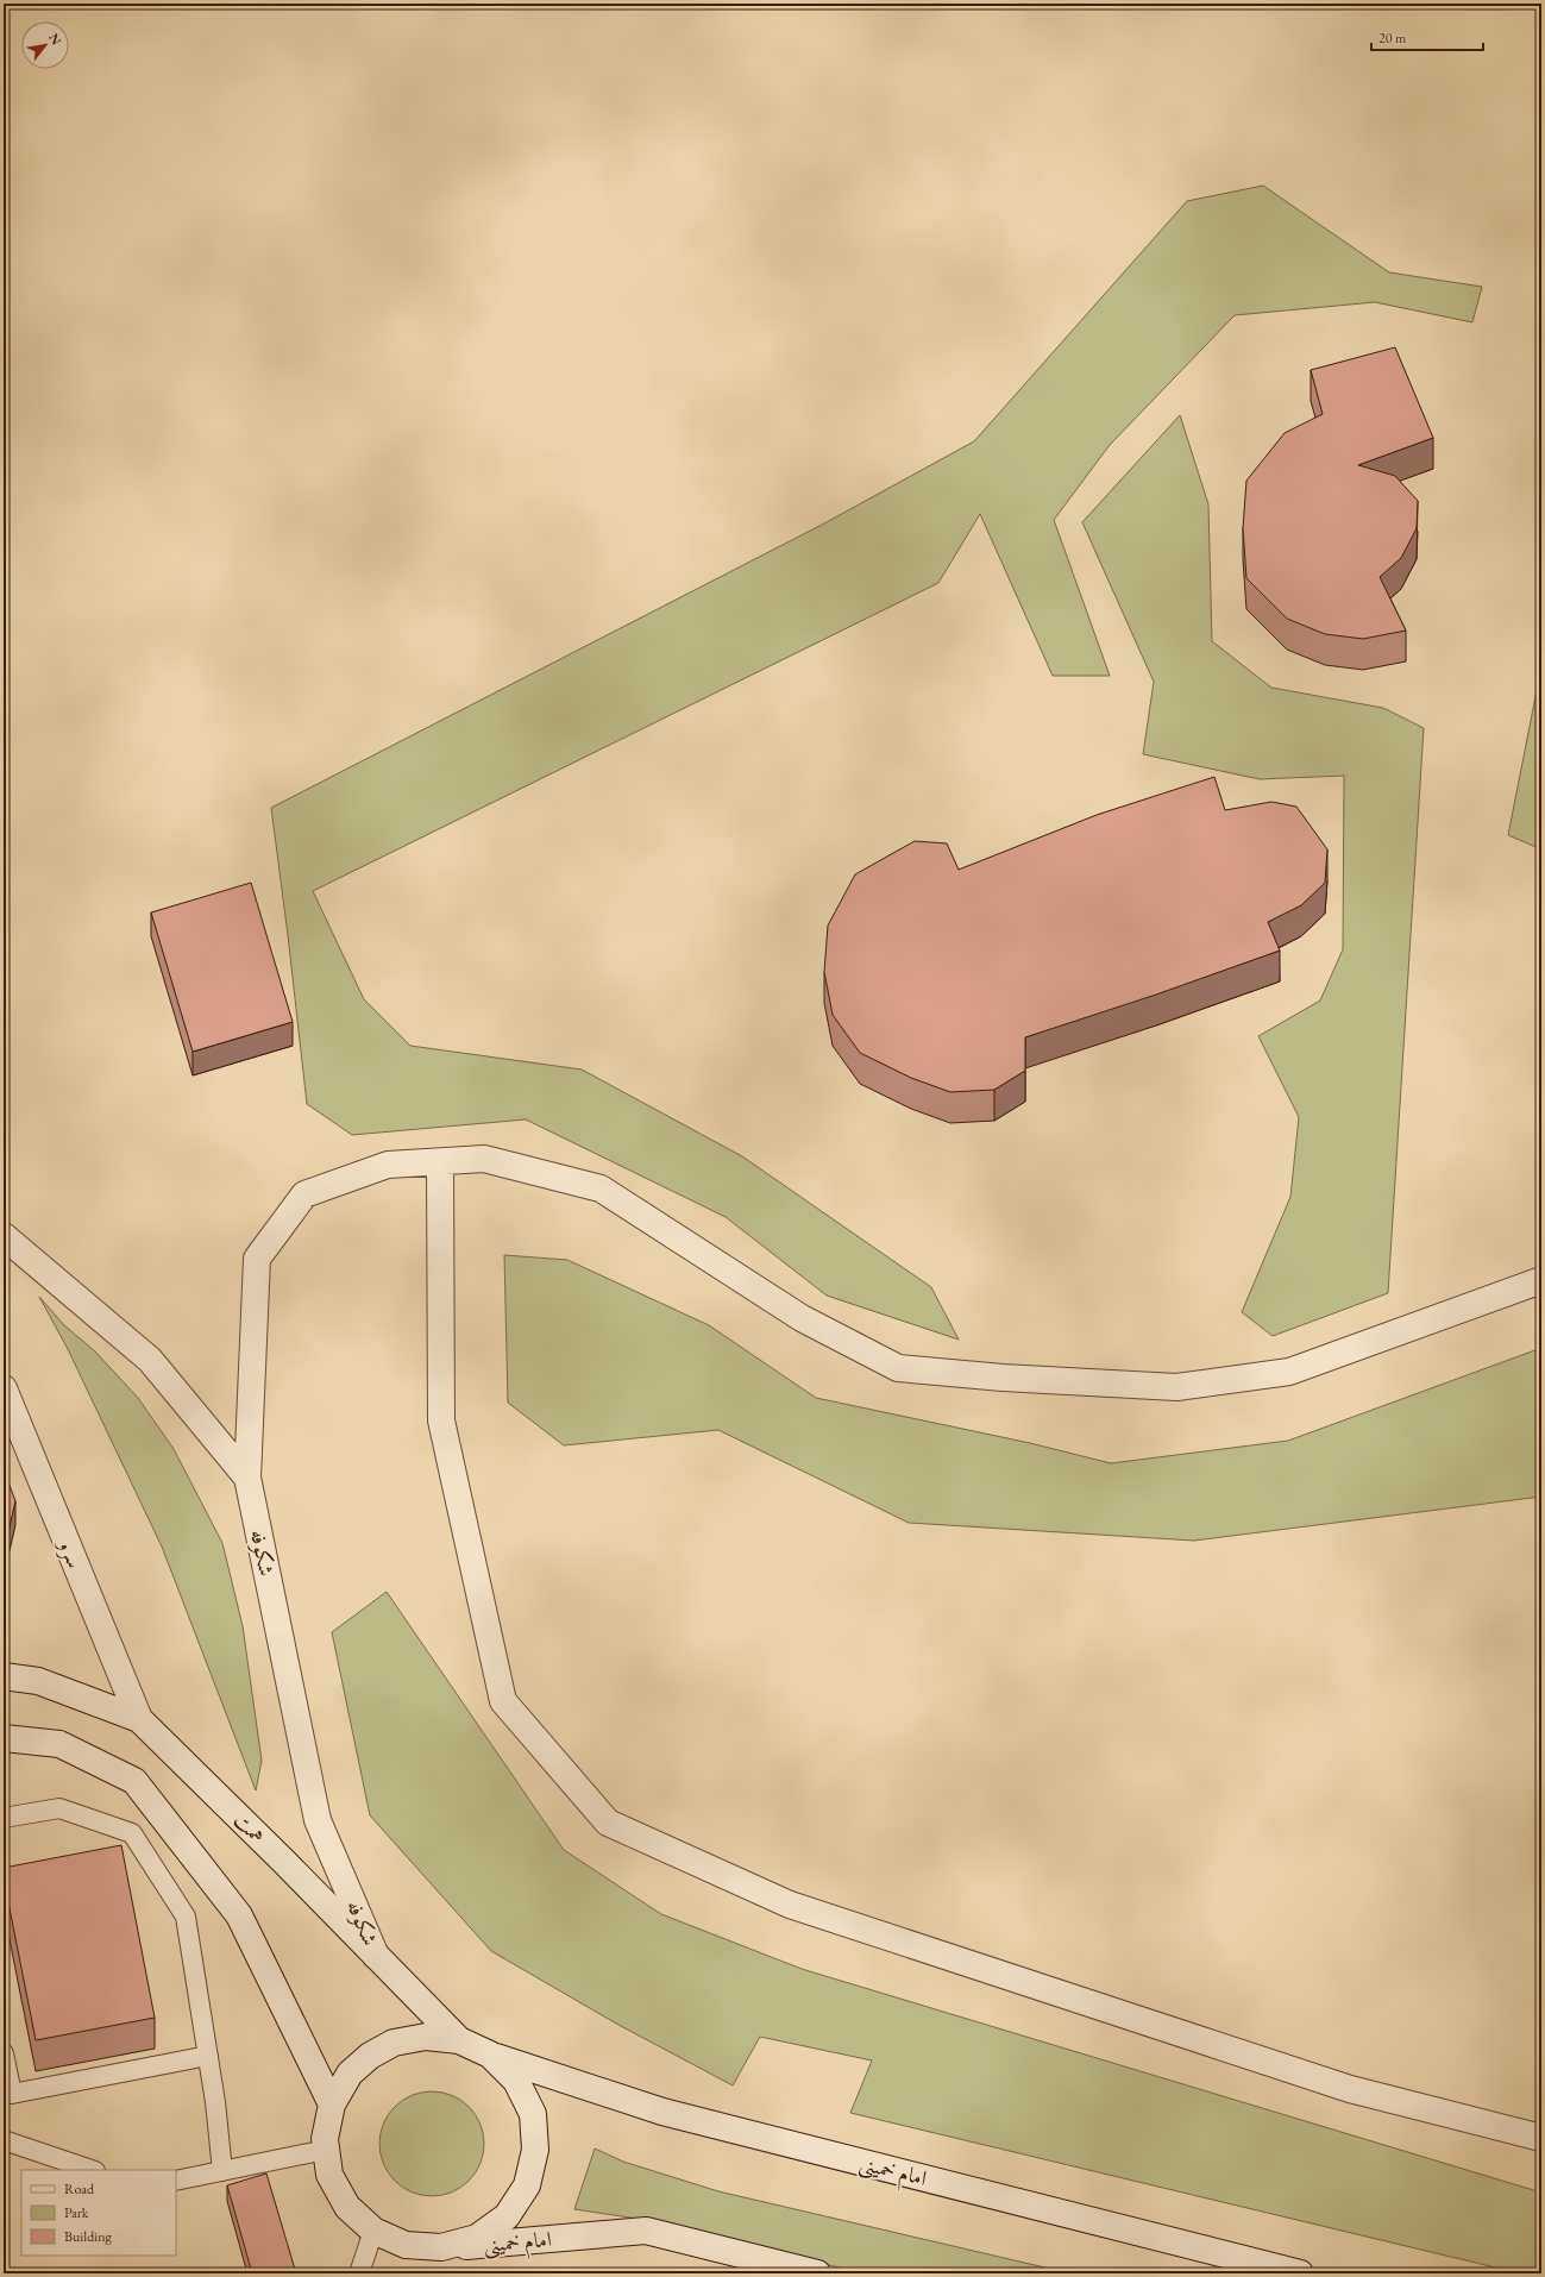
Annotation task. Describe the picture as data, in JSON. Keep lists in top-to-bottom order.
{
  "streets": {
    "street": [
      "شکوفه",
      "سرو",
      "همت",
      "امام خمینی"
    ]
  },
  "crossings": [
    ["شکوفه", "همت"],
    ["سرو", "همت"]
  ],
  "legend": ["Road", "Park", "Building"],
  "scale_bar": "20 m",
  "north": "top right"
}
